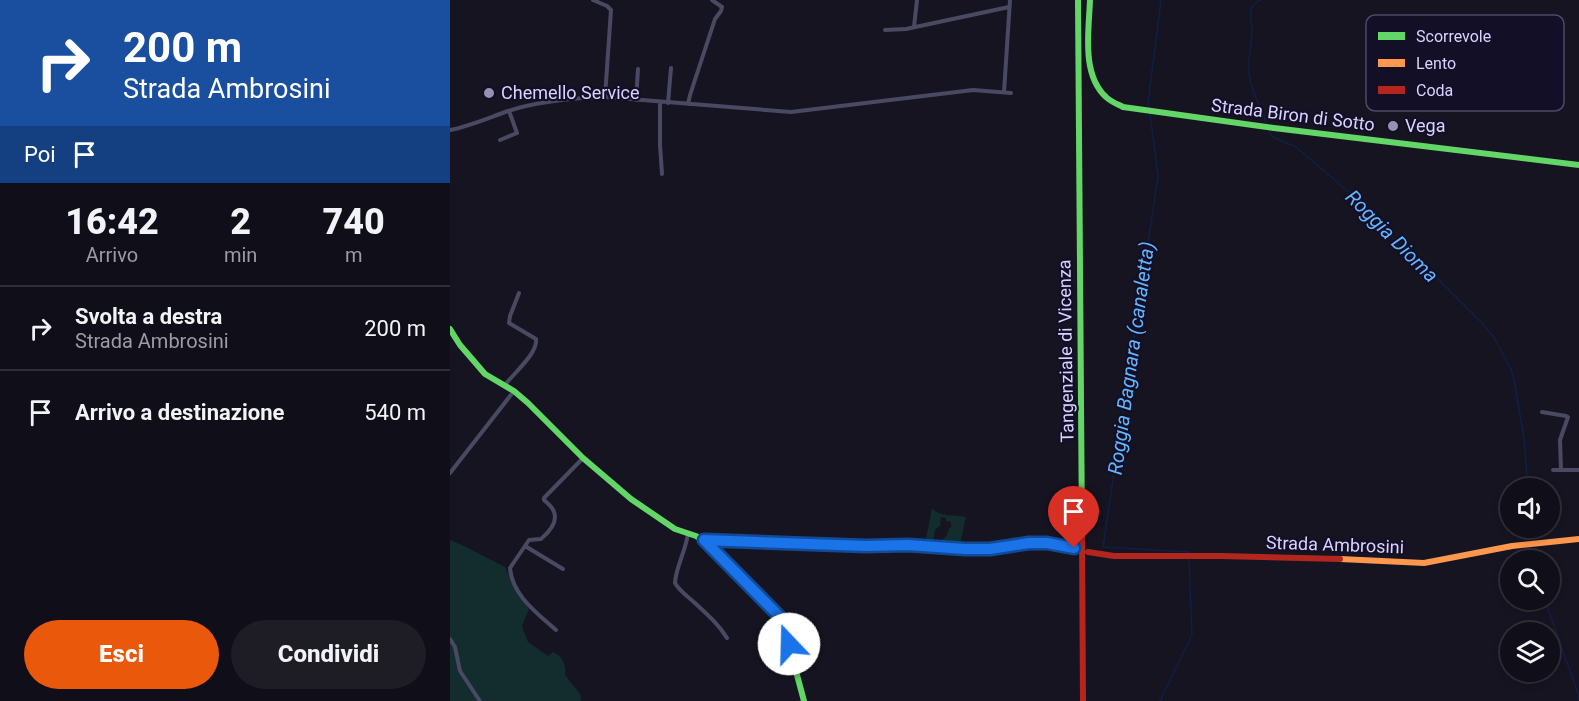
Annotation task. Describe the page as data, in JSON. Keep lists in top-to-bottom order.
{
  "streets": {
    "main road": ["Strada Biron di Sotto", "Tangenziale di Vicenza", "Strada Ambrosini"]
  },
  "water": ["Roggia Dioma", "Roggia Bagnara (canaletta)"],
  "places": ["Chemello Service", "Vega"],
  "legend": ["Scorrevole", "Lento", "Coda"],
  "page": {
    "turn": ["200 m", "Strada Ambrosini"],
    "then": "Poi",
    "eta": [
      "16:42",
      "Arrivo",
      "2",
      "min",
      "740",
      "m"
    ],
    "list": [
      {
        "name": "Svolta a destra",
        "note": "Strada Ambrosini",
        "value": "200 m"
      },
      {
        "name": "Arrivo a destinazione",
        "value": "540 m"
      }
    ],
    "buttons": ["Esci", "Condividi"]
  }
}
